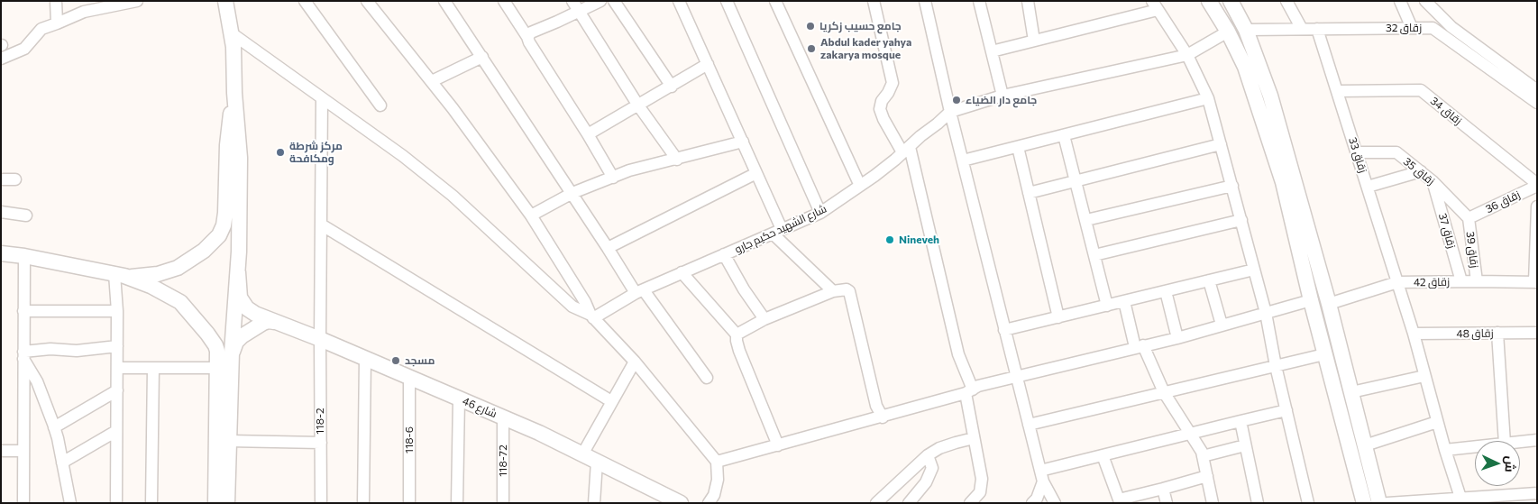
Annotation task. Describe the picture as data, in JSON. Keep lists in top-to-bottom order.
{
  "streets": {
    "main road": ["شارع 46"],
    "street": [
      "زقاق 32",
      "زقاق 34",
      "زقاق 33",
      "زقاق 35",
      "زقاق 36",
      "شارع الشهيد حكيم جارو",
      "زقاق 37",
      "زقاق 39",
      "زقاق 42",
      "زقاق 48",
      "118-2",
      "118-6",
      "118-72"
    ]
  },
  "crossings": [
    ["زقاق 32", "زقاق 33"],
    ["زقاق 34", "زقاق 33"],
    ["زقاق 34", "زقاق 36"],
    ["زقاق 33", "زقاق 35"],
    ["زقاق 33", "زقاق 42"],
    ["زقاق 33", "زقاق 48"],
    ["زقاق 35", "زقاق 36"],
    ["زقاق 35", "زقاق 37"],
    ["زقاق 35", "زقاق 39"],
    ["زقاق 36", "زقاق 39"],
    ["زقاق 37", "زقاق 42"],
    ["زقاق 39", "زقاق 42"],
    ["شارع 46", "118-2"],
    ["شارع 46", "118-6"],
    ["شارع 46", "118-72"]
  ],
  "places": [
    "جامع حسيب زكريا",
    "Abdul kader yahya zakarya mosque",
    "جامع دار الضياء",
    "مركز شرطة ومكافحة",
    "Nineveh",
    "مسجد"
  ],
  "north": "right"
}
